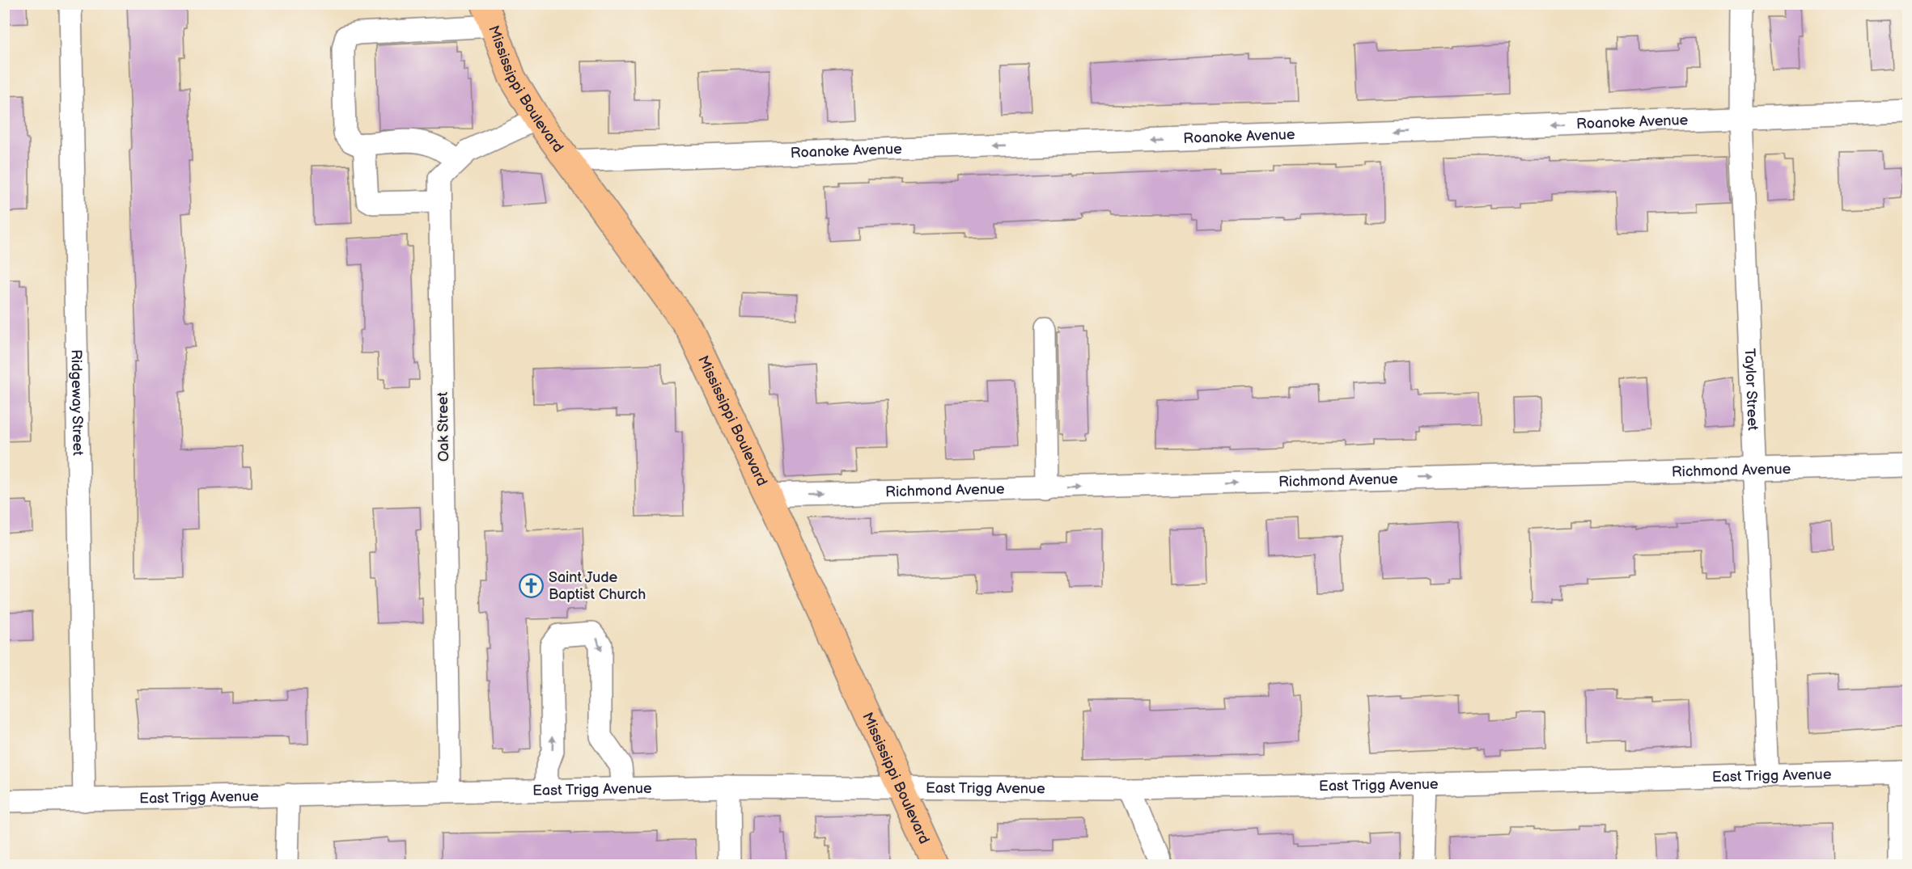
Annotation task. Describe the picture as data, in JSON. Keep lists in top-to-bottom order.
{
  "streets": {
    "main road": ["Mississippi Boulevard"],
    "street": [
      "Roanoke Avenue",
      "Taylor Street",
      "Ridgeway Street",
      "Oak Street",
      "Richmond Avenue",
      "East Trigg Avenue"
    ]
  },
  "crossings": [
    ["Mississippi Boulevard", "Roanoke Avenue"],
    ["Mississippi Boulevard", "Oak Street"],
    ["Mississippi Boulevard", "Richmond Avenue"],
    ["Mississippi Boulevard", "East Trigg Avenue"],
    ["Roanoke Avenue", "Taylor Street"],
    ["Taylor Street", "Richmond Avenue"],
    ["Taylor Street", "East Trigg Avenue"],
    ["Ridgeway Street", "East Trigg Avenue"],
    ["Oak Street", "East Trigg Avenue"]
  ],
  "one_way": ["Roanoke Avenue", "Richmond Avenue"],
  "places": {
    "church": ["Saint Jude Baptist Church"]
  }
}
